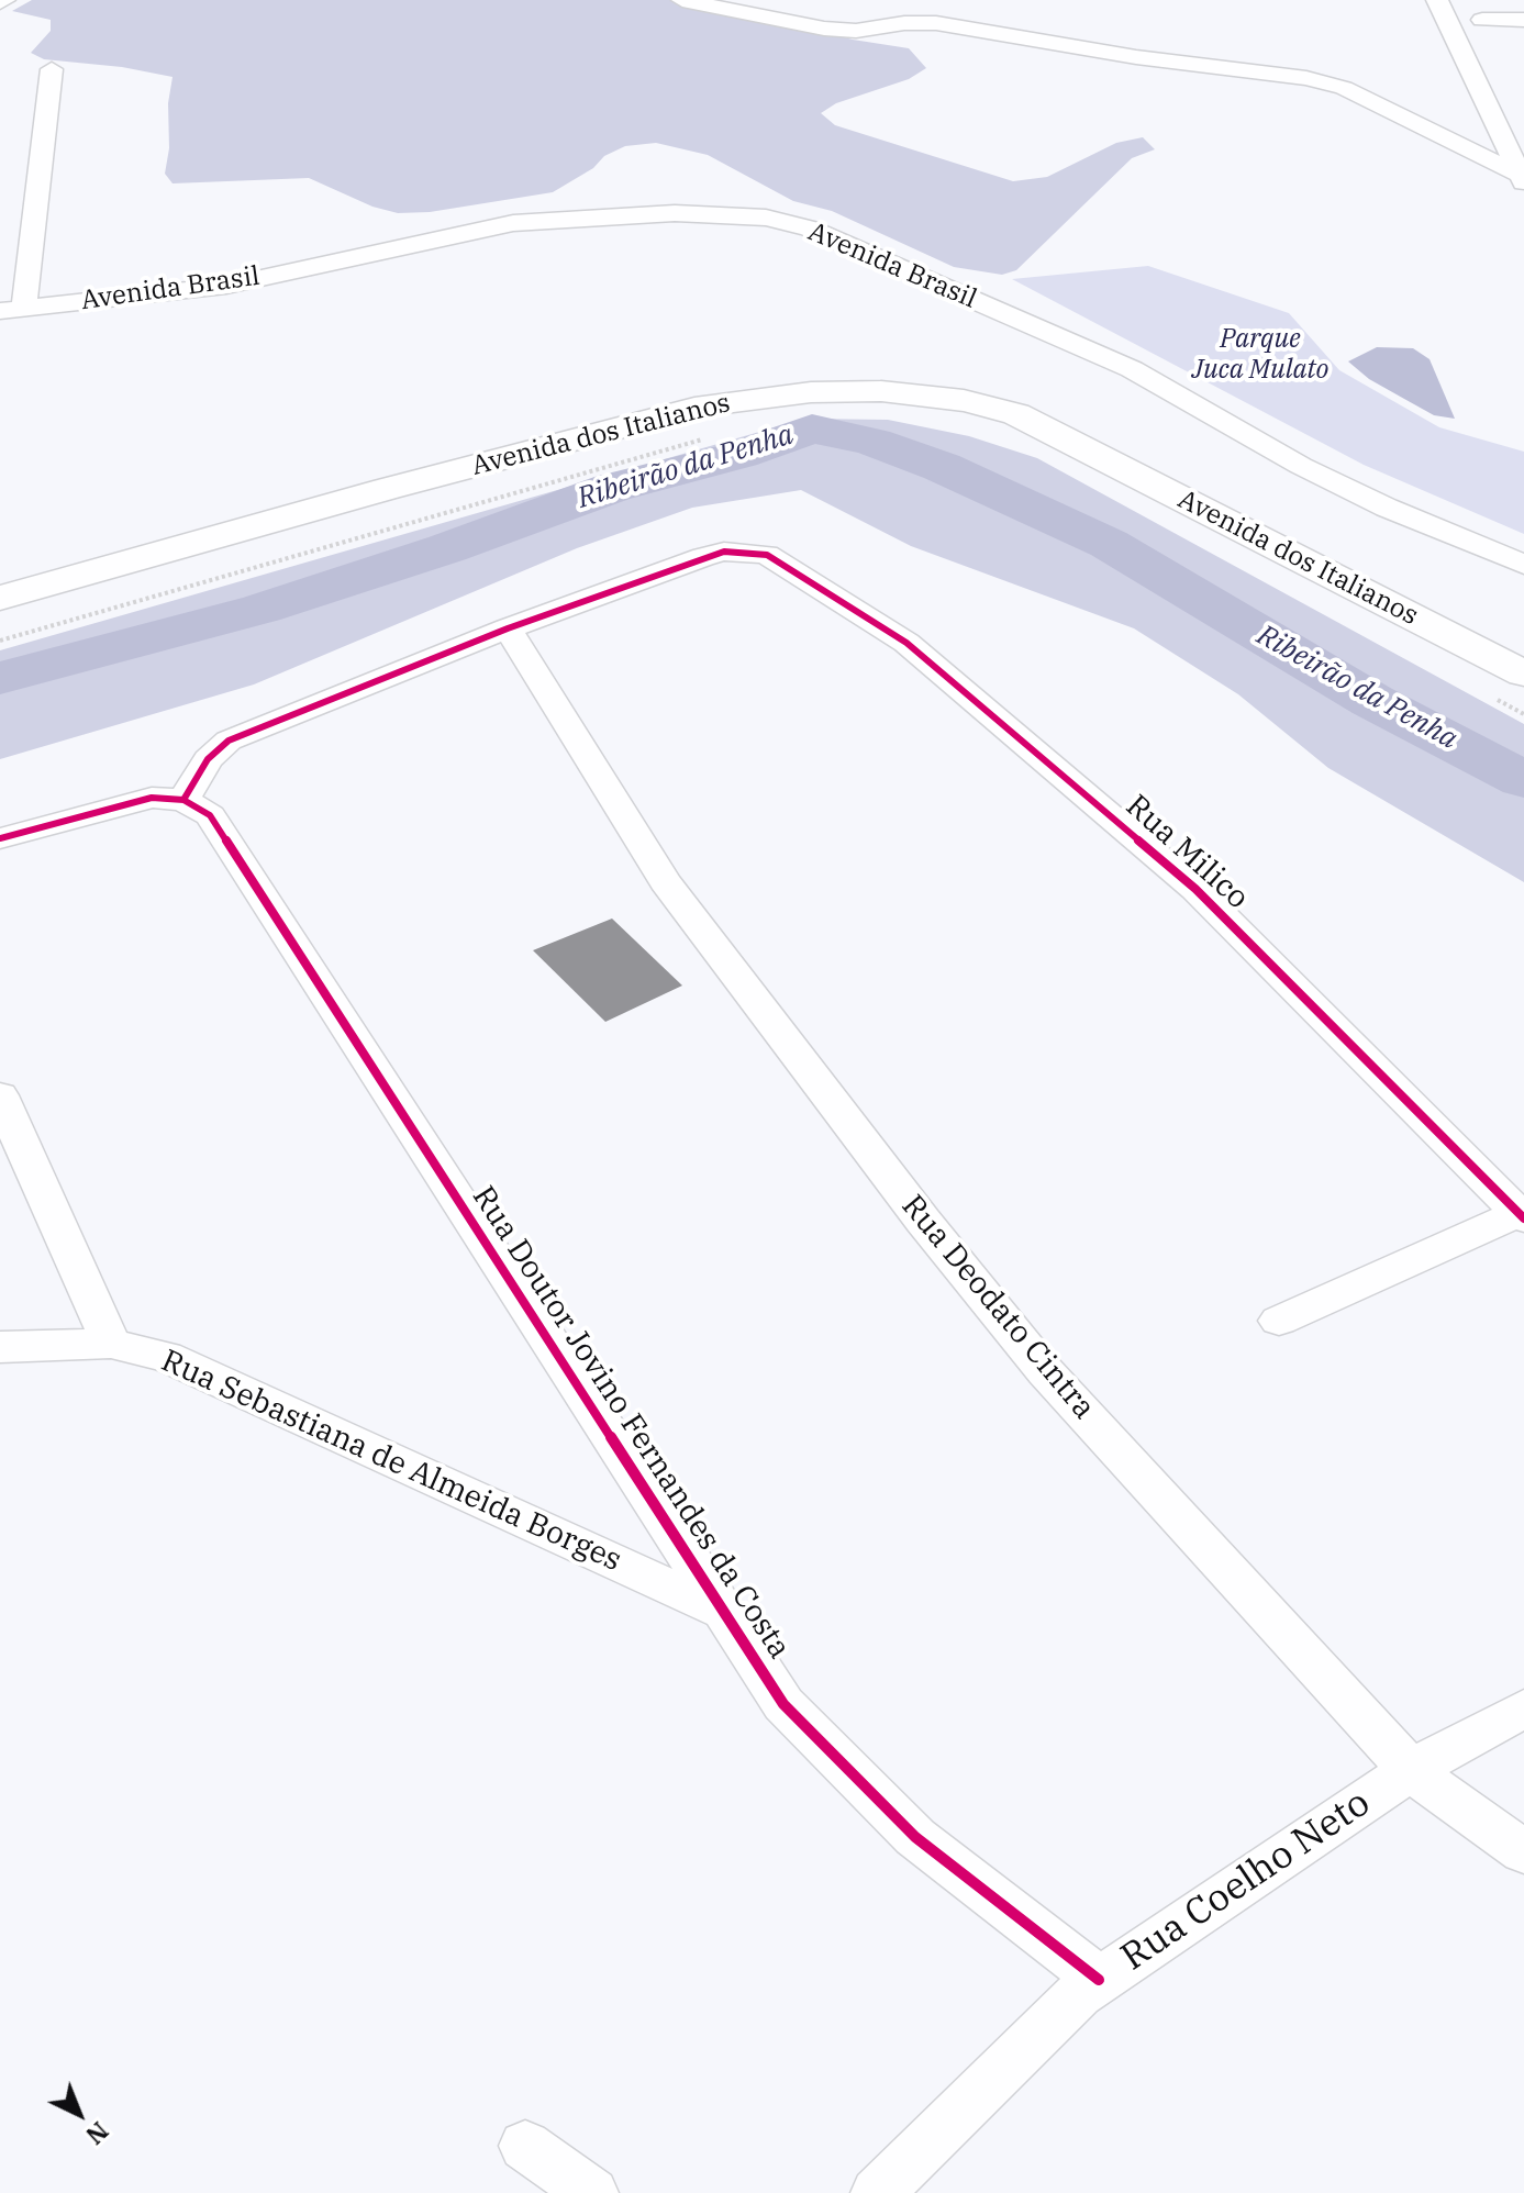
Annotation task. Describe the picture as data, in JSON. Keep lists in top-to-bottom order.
{
  "streets": {
    "main road": ["Avenida dos Italianos"],
    "street": [
      "Avenida Brasil",
      "Rua Milico",
      "Rua Deodato Cintra",
      "Rua Doutor Jovino Fernandes da Costa",
      "Rua Sebastiana de Almeida Borges",
      "Rua Coelho Neto"
    ]
  },
  "crossings": [
    ["Rua Milico", "Rua Deodato Cintra"],
    ["Rua Milico", "Rua Doutor Jovino Fernandes da Costa"],
    ["Rua Deodato Cintra", "Rua Coelho Neto"],
    ["Rua Doutor Jovino Fernandes da Costa", "Rua Sebastiana de Almeida Borges"],
    ["Rua Doutor Jovino Fernandes da Costa", "Rua Coelho Neto"]
  ],
  "water": ["Ribeirão da Penha"],
  "parks": ["Parque Juca Mulato"],
  "north": "bottom right"
}
